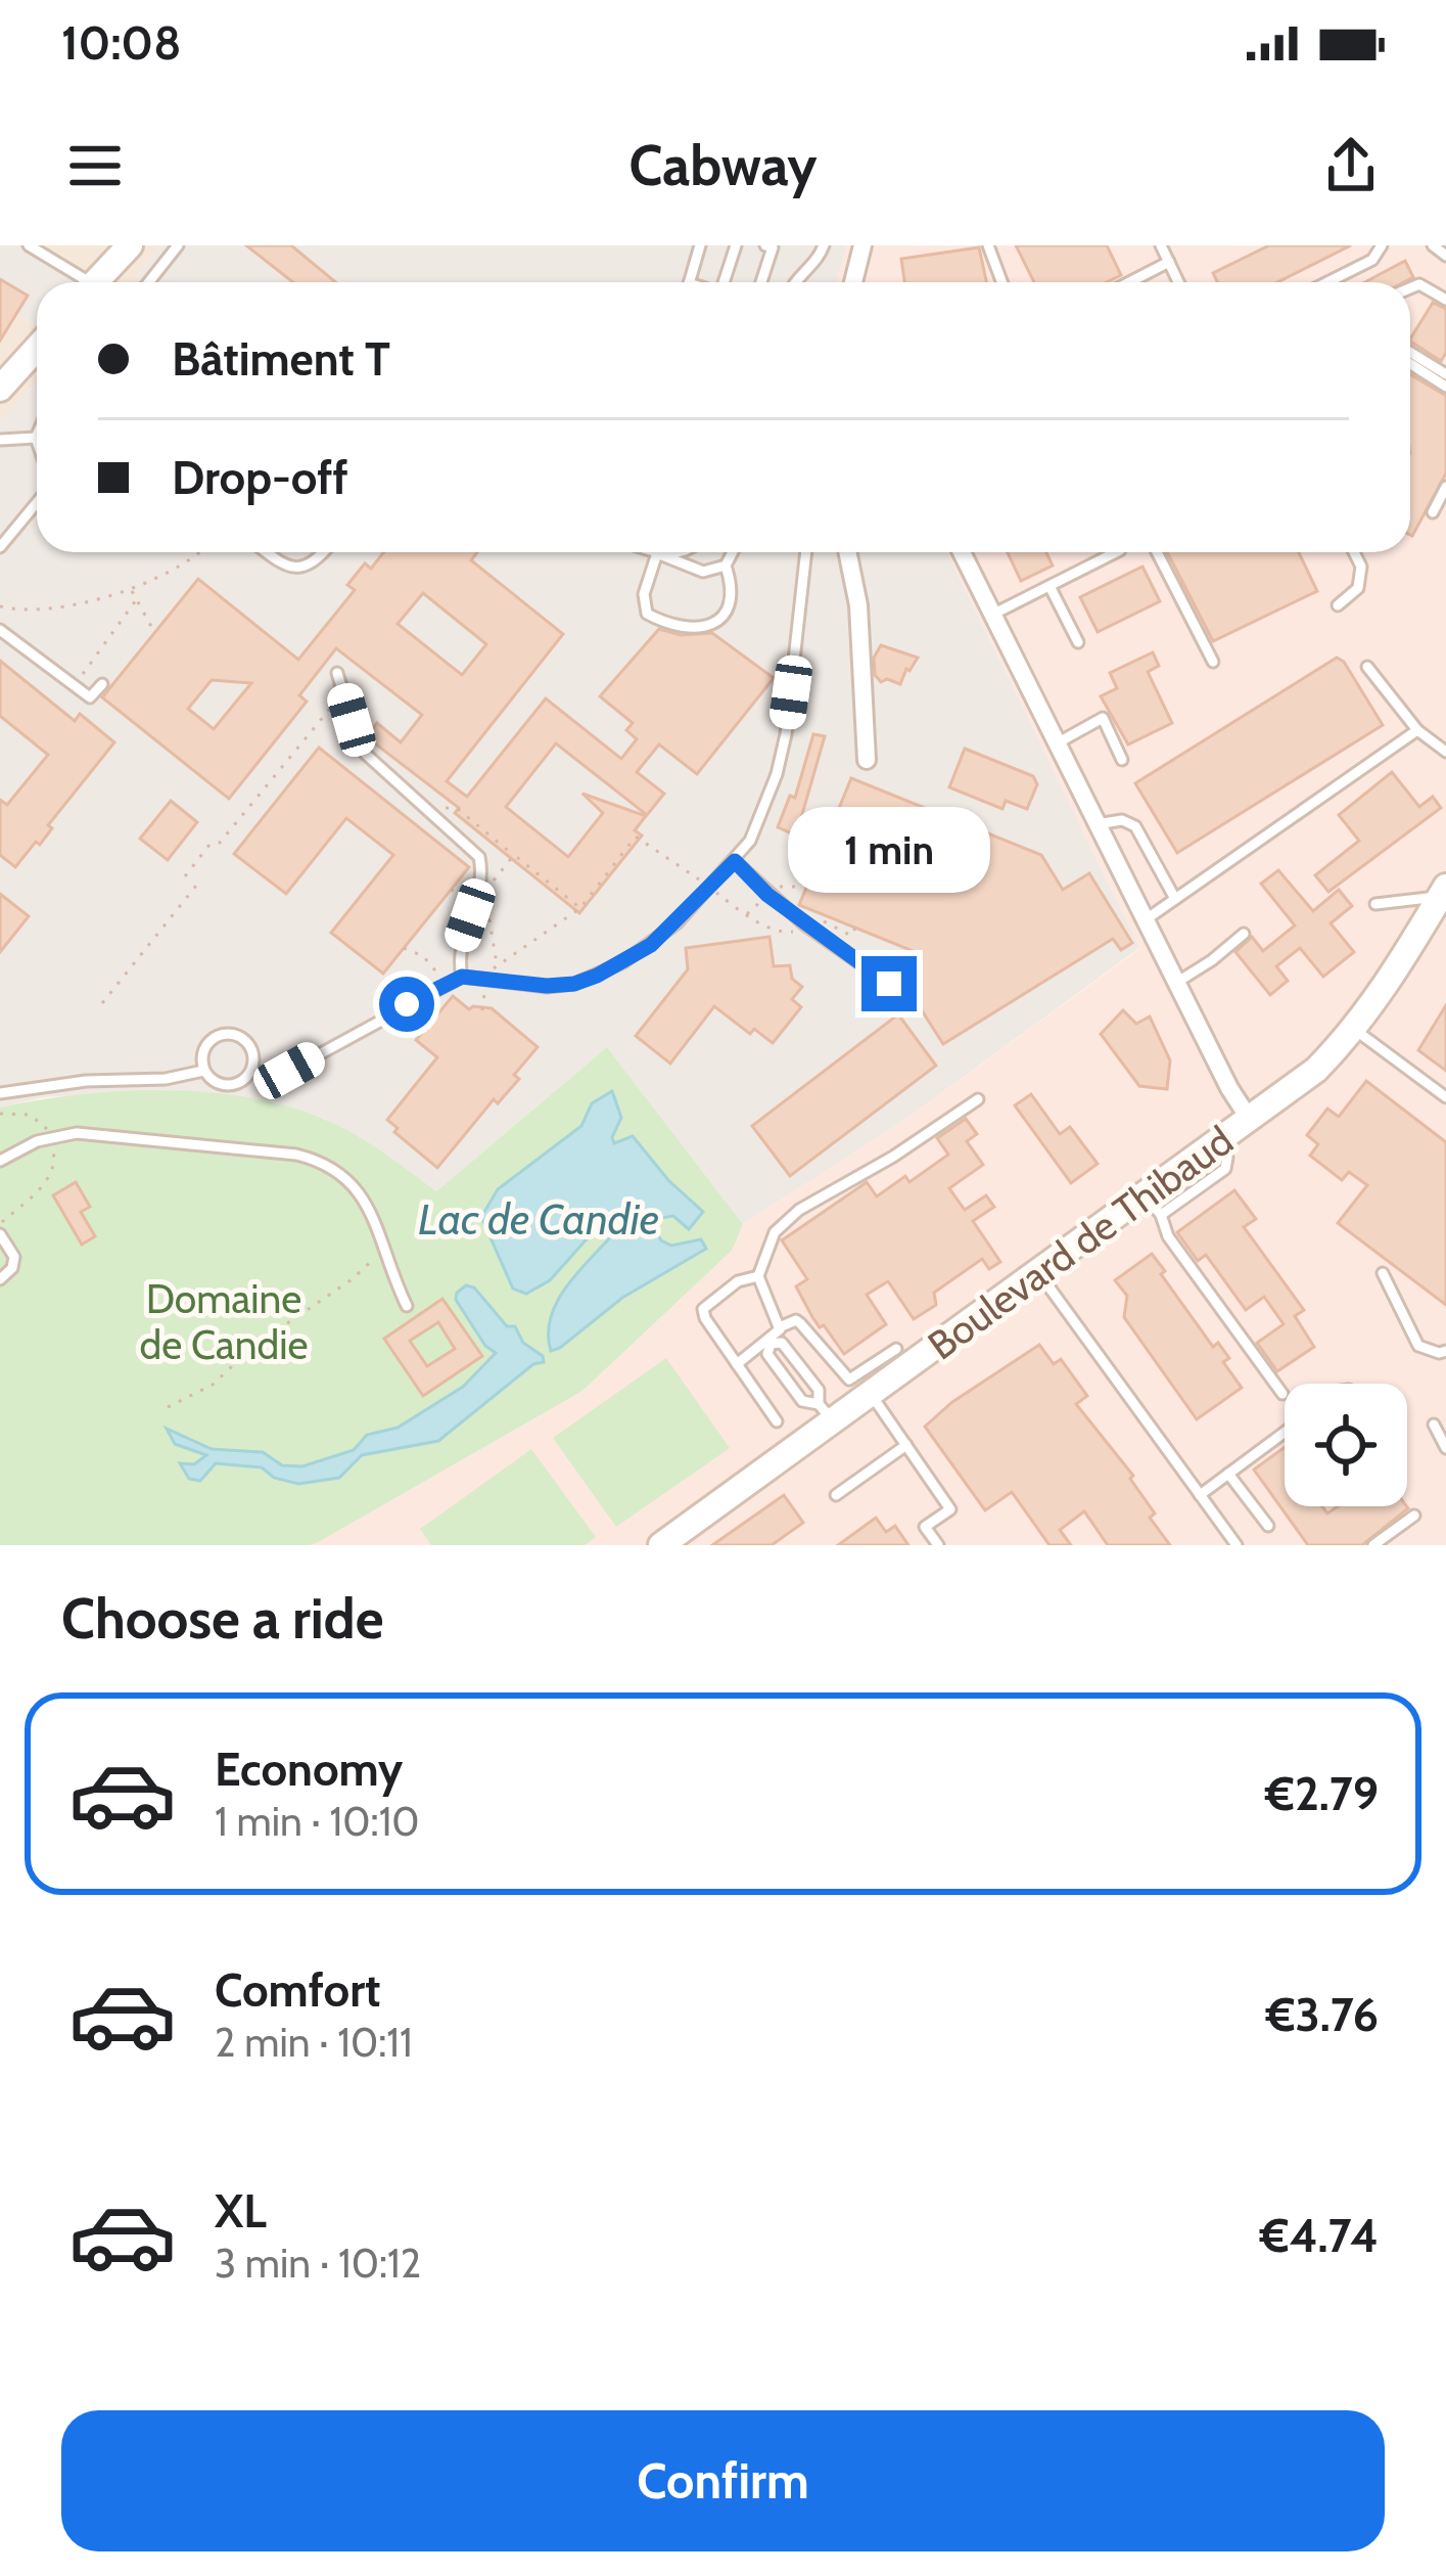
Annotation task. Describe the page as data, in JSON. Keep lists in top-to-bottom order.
{
  "streets": {
    "street": ["Boulevard de Thibaud"]
  },
  "water": ["Lac de Candie"],
  "parks": ["Domaine de Candie"],
  "page": {
    "status": "10:08",
    "header": "Cabway",
    "banner": ["Bâtiment T", "Drop-off"],
    "bubble": "1 min",
    "heading": "Choose a ride",
    "list": [
      {
        "name": "Economy",
        "note": "1 min · 10:10",
        "value": "€2.79"
      },
      {
        "name": "Comfort",
        "note": "2 min · 10:11",
        "value": "€3.76"
      },
      {
        "name": "XL",
        "note": "3 min · 10:12",
        "value": "€4.74"
      }
    ],
    "buttons": "Confirm"
  }
}
